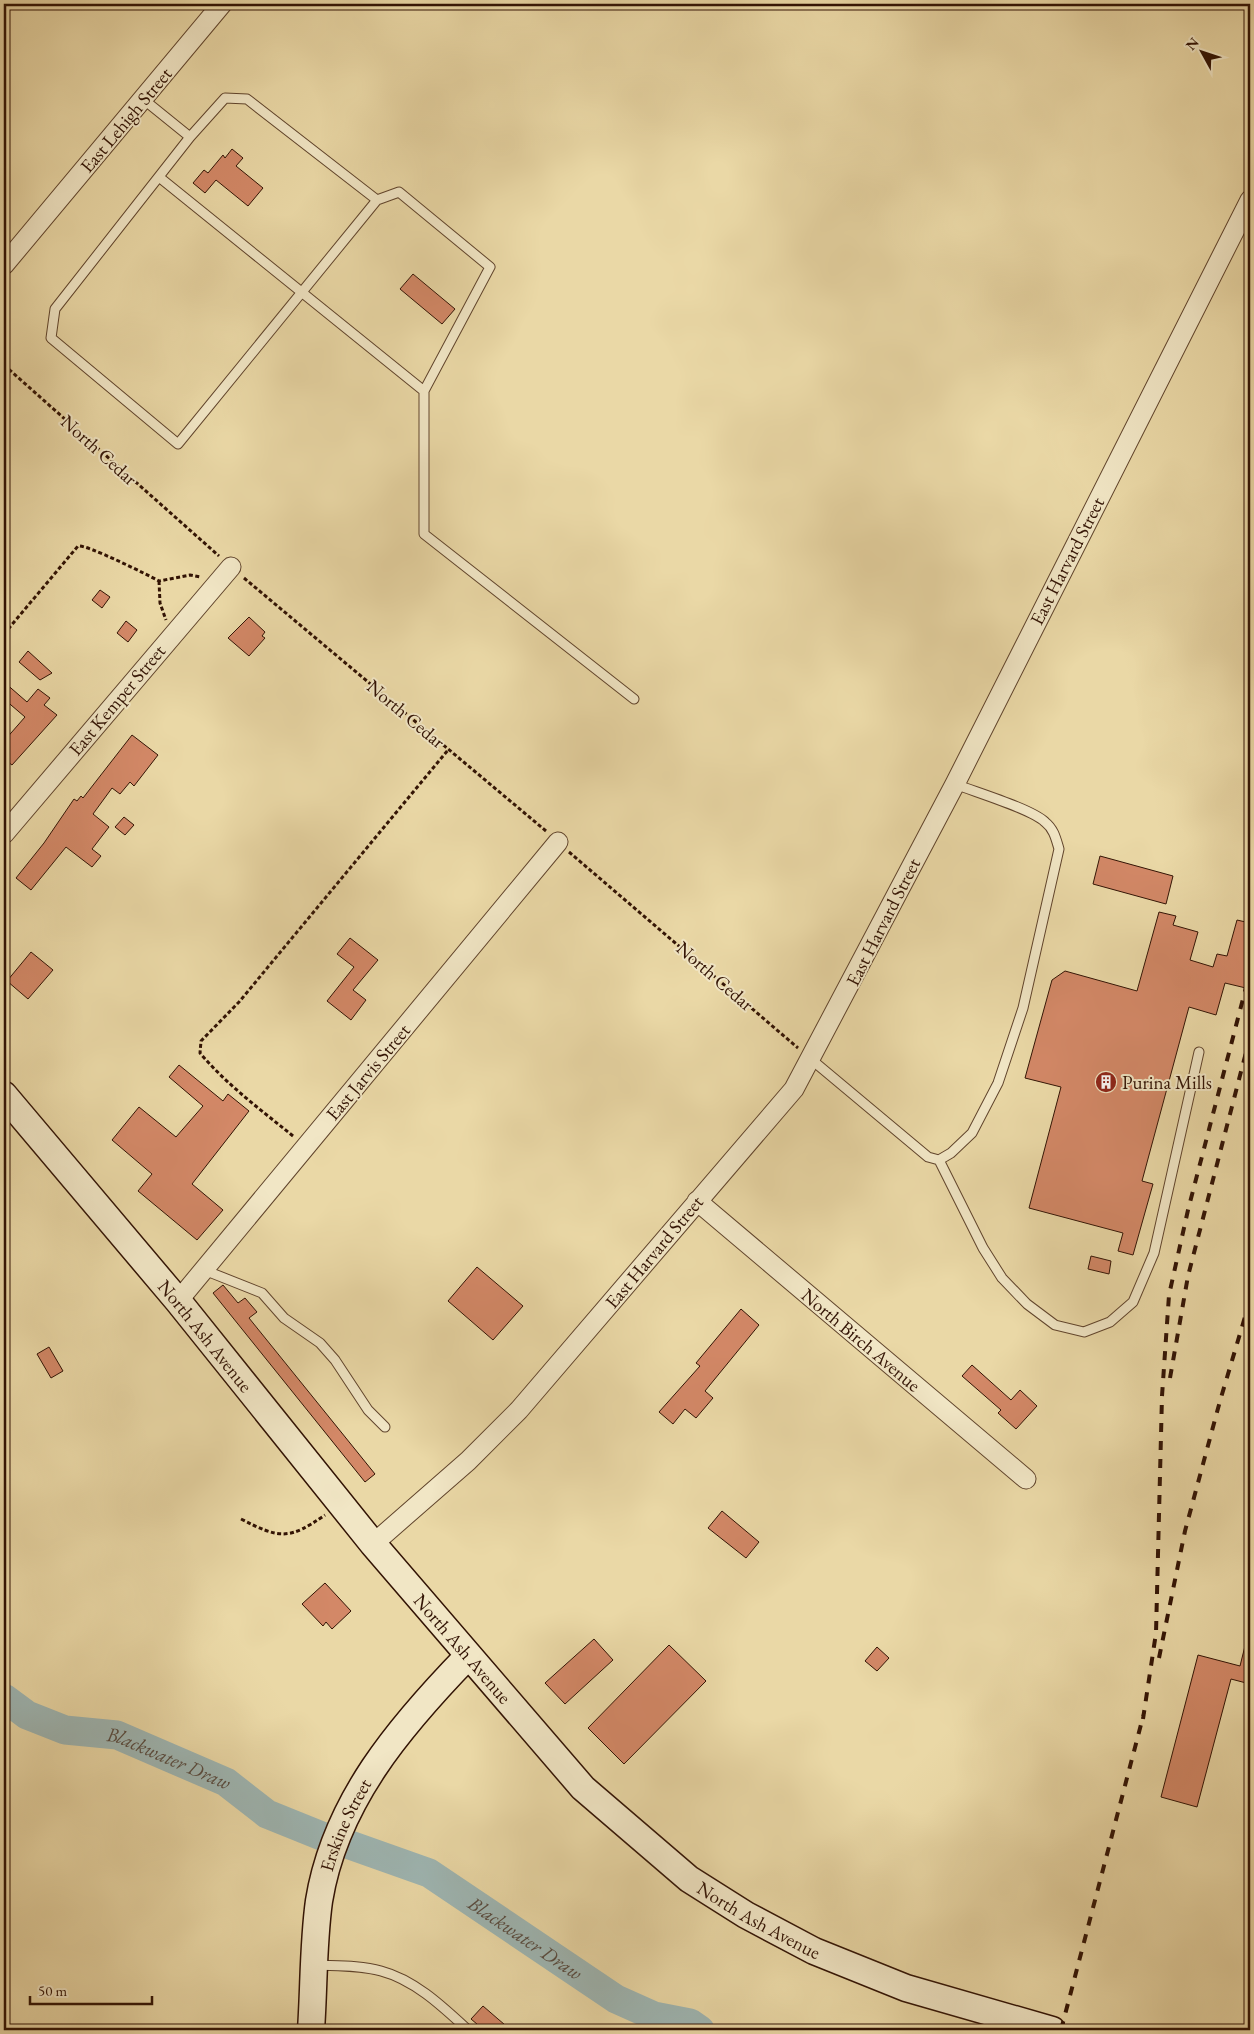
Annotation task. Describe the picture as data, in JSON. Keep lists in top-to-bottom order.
{
  "streets": {
    "street": [
      "East Lehigh Street",
      "East Harvard Street",
      "East Kemper Street",
      "East Jarvis Street",
      "North Ash Avenue",
      "North Birch Avenue",
      "Erskine Street"
    ],
    "path": ["North Cedar"]
  },
  "crossings": [
    ["North Cedar", "East Harvard Street"],
    ["North Cedar", "East Kemper Street"],
    ["North Cedar", "East Jarvis Street"],
    ["East Harvard Street", "North Ash Avenue"],
    ["East Harvard Street", "North Birch Avenue"],
    ["East Jarvis Street", "North Ash Avenue"],
    ["North Ash Avenue", "Erskine Street"]
  ],
  "water": ["Blackwater Draw"],
  "places": {
    "building": ["Purina Mills"]
  },
  "scale_bar": "50 m",
  "north": "top left"
}
